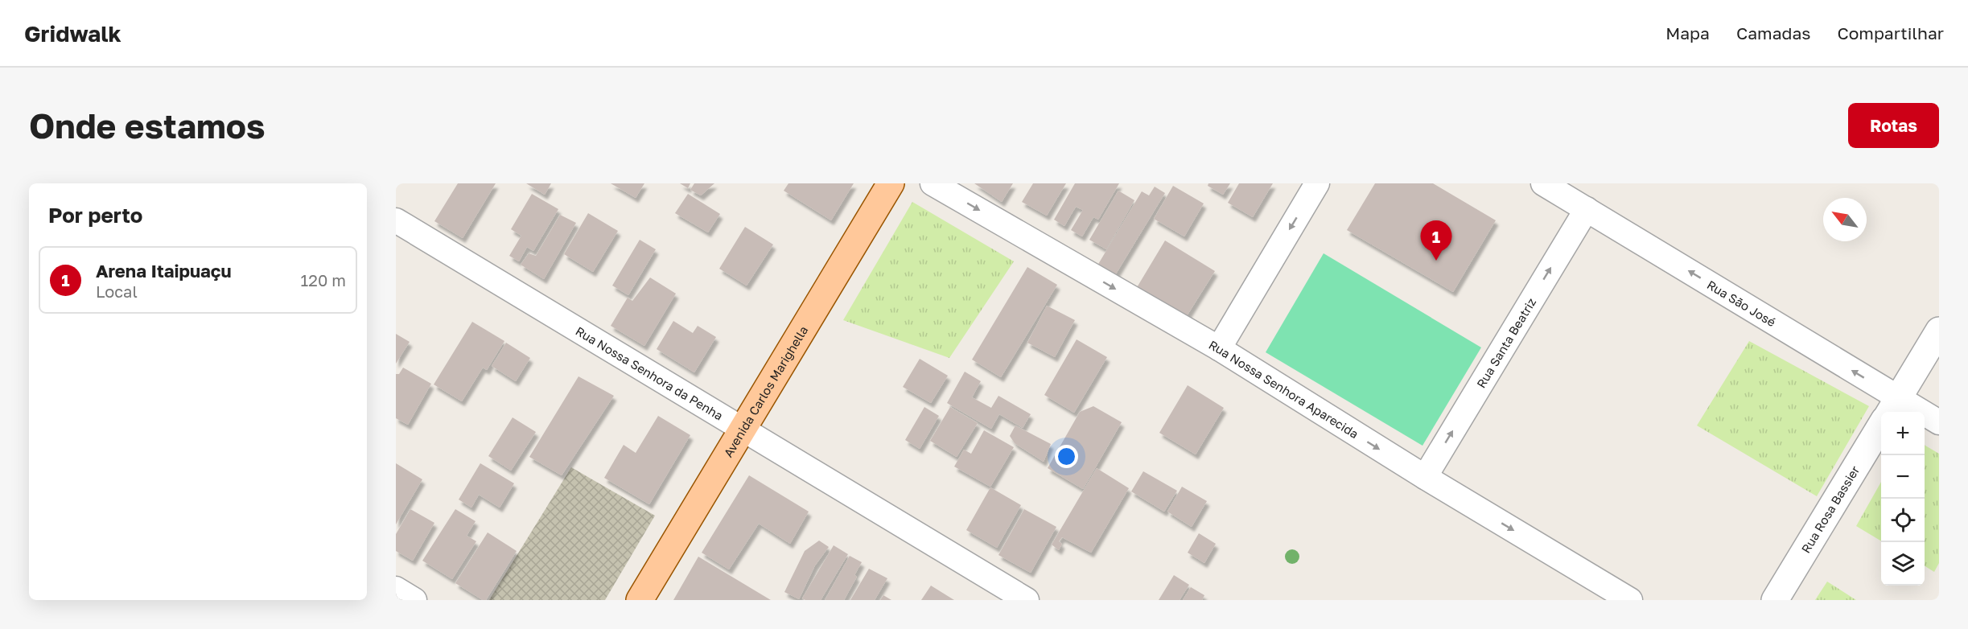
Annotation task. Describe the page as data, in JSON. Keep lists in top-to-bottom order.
{
  "streets": {
    "main road": ["Avenida Carlos Marighella"],
    "street": [
      "Rua São José",
      "Rua Santa Beatriz",
      "Rua Nossa Senhora da Penha",
      "Rua Nossa Senhora Aparecida",
      "Rua Rosa Bassier"
    ]
  },
  "crossings": [
    ["Rua São José", "Rua Santa Beatriz"],
    ["Rua São José", "Rua Rosa Bassier"],
    ["Rua Santa Beatriz", "Rua Nossa Senhora Aparecida"],
    ["Rua Nossa Senhora da Penha", "Avenida Carlos Marighella"]
  ],
  "one_way": ["Rua São José", "Rua Santa Beatriz", "Rua Nossa Senhora Aparecida"],
  "north": "top left",
  "page": {
    "header": "Gridwalk",
    "nav": ["Mapa", "Camadas", "Compartilhar"],
    "buttons": "Rotas",
    "title": "Onde estamos",
    "heading": "Por perto",
    "pins": "1",
    "list": [
      {
        "mark": "1",
        "name": "Arena Itaipuaçu",
        "note": "Local",
        "value": "120 m"
      }
    ],
    "map_buttons": ["+", "−"]
  }
}
